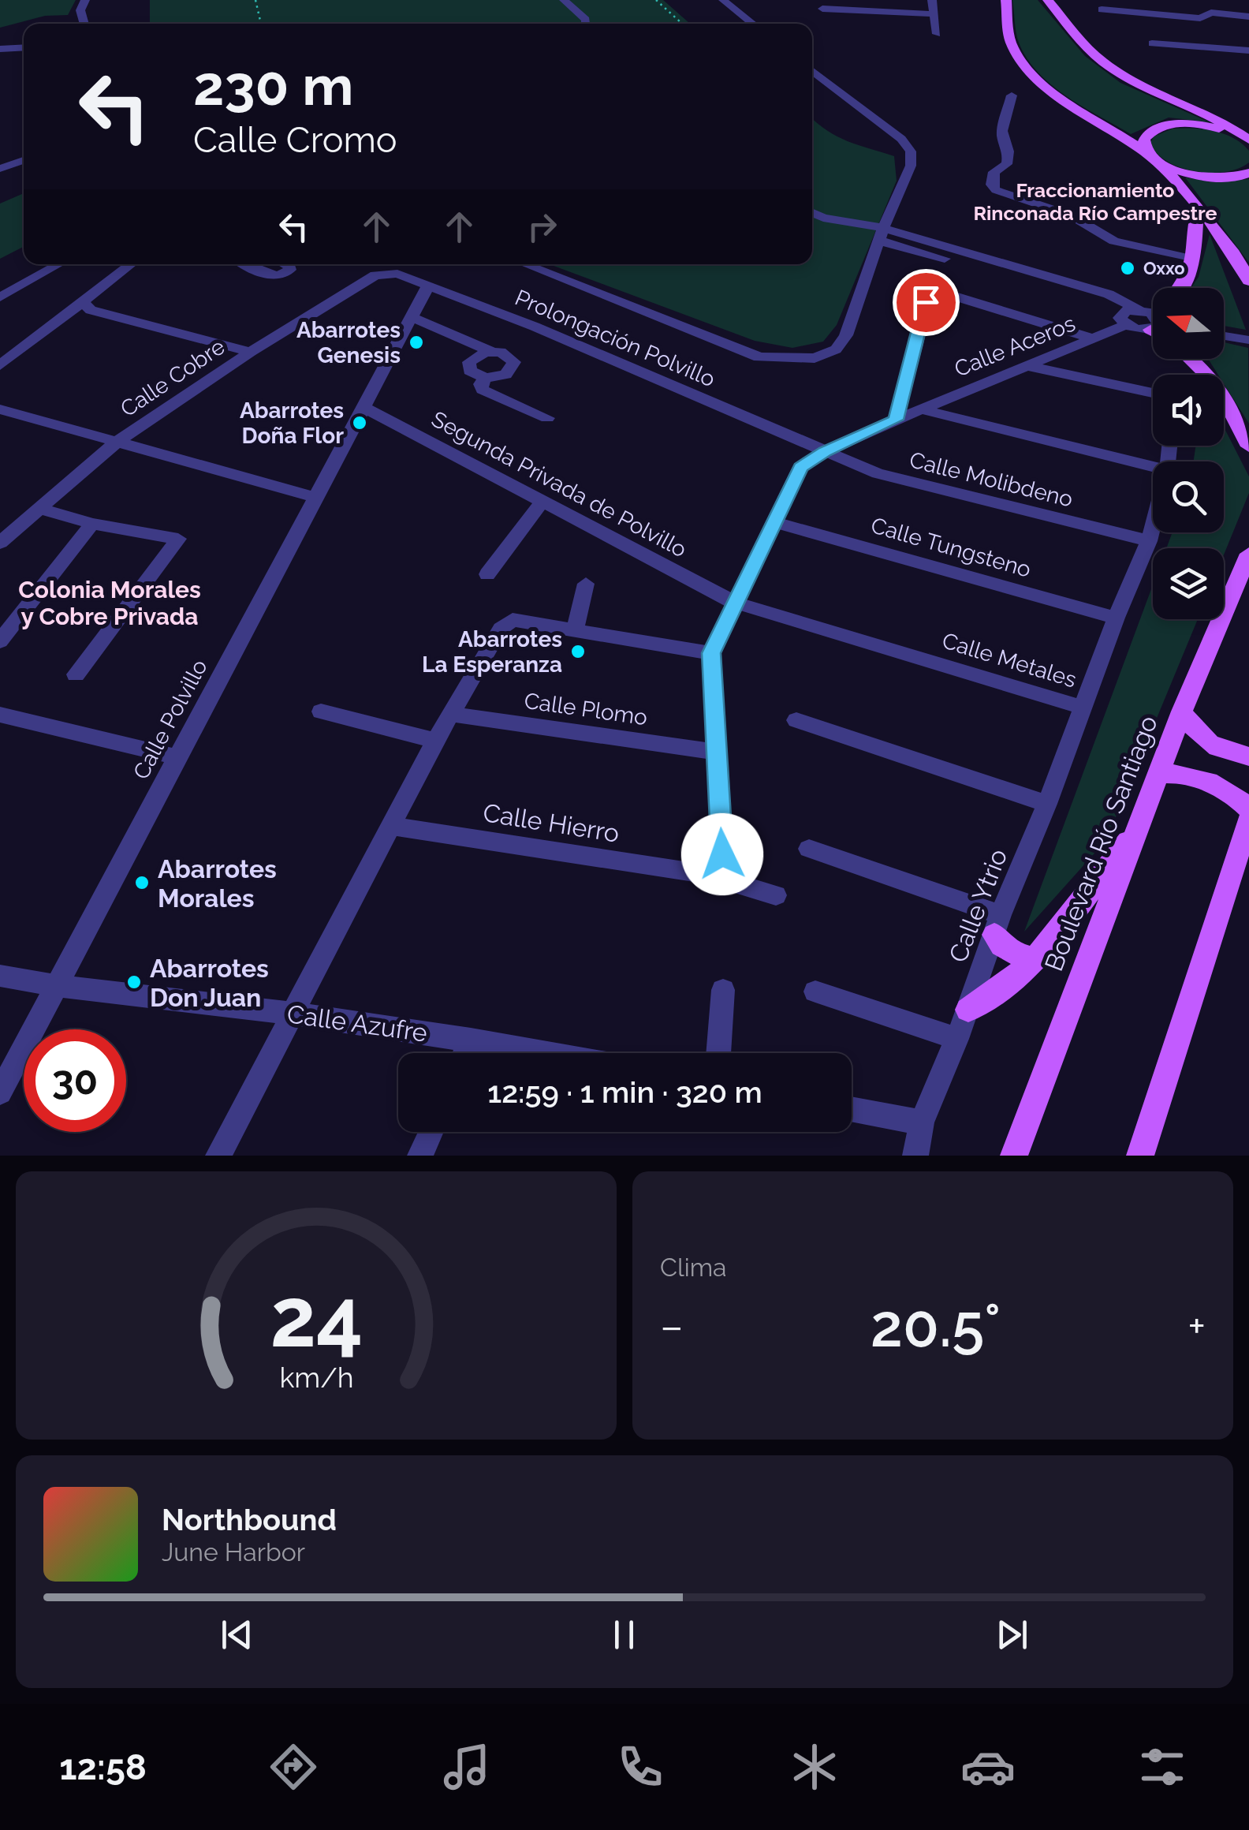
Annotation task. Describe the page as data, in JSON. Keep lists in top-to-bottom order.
{
  "streets": {
    "main road": ["Boulevard Río Santiago"],
    "street": [
      "Prolongación Polvillo",
      "Calle Aceros",
      "Calle Cobre",
      "Calle Molibdeno",
      "Segunda Privada de Polvillo",
      "Calle Tungsteno",
      "Calle Metales",
      "Calle Plomo",
      "Calle Polvillo",
      "Calle Hierro",
      "Calle Ytrio",
      "Calle Azufre"
    ]
  },
  "crossings": [
    ["Prolongación Polvillo", "Calle Aceros"],
    ["Prolongación Polvillo", "Calle Cobre"],
    ["Prolongación Polvillo", "Calle Molibdeno"],
    ["Prolongación Polvillo", "Calle Polvillo"],
    ["Calle Aceros", "Calle Molibdeno"],
    ["Calle Aceros", "Segunda Privada de Polvillo"],
    ["Calle Aceros", "Calle Tungsteno"],
    ["Calle Aceros", "Calle Metales"],
    ["Calle Aceros", "Calle Plomo"],
    ["Calle Aceros", "Calle Hierro"],
    ["Calle Molibdeno", "Calle Metales"],
    ["Segunda Privada de Polvillo", "Calle Metales"],
    ["Segunda Privada de Polvillo", "Calle Polvillo"],
    ["Calle Tungsteno", "Calle Metales"],
    ["Calle Metales", "Calle Ytrio"],
    ["Calle Polvillo", "Calle Azufre"]
  ],
  "districts": ["Fraccionamiento Rinconada Río Campestre", "Colonia Morales y Cobre Privada"],
  "places": [
    "Oxxo",
    "Abarrotes Genesis",
    "Abarrotes Doña Flor",
    "Abarrotes La Esperanza",
    "Abarrotes Morales",
    "Abarrotes Don Juan"
  ],
  "north": "left",
  "page": {
    "turn": ["230 m", "Calle Cromo"],
    "limit": "30",
    "trip": "12:59 · 1 min · 320 m",
    "tile": "Clima",
    "heat": ["−", "20.5°", "+"],
    "song": ["Northbound", "June Harbor"],
    "tabs": "12:58",
    "gauge": ["24", "km/h"]
  }
}
